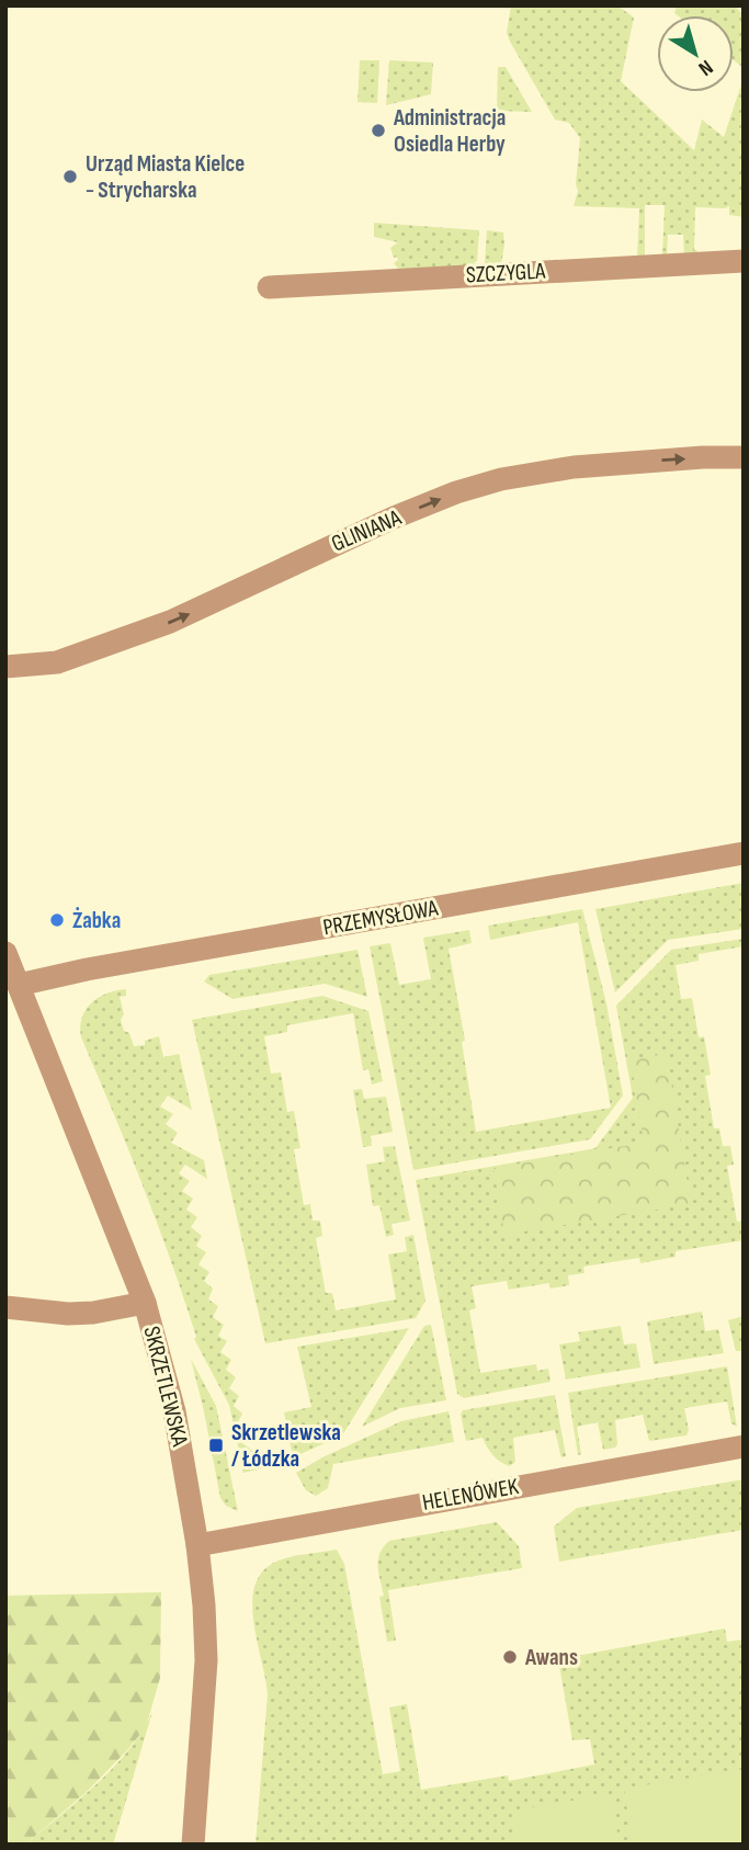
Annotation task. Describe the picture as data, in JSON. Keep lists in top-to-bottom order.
{
  "streets": {
    "street": [
      "SZCZYGLA",
      "GLINIANA",
      "PRZEMYSŁOWA",
      "SKRZETLEWSKA",
      "HELENÓWEK"
    ]
  },
  "crossings": [
    ["PRZEMYSŁOWA", "SKRZETLEWSKA"],
    ["SKRZETLEWSKA", "HELENÓWEK"]
  ],
  "one_way": ["GLINIANA"],
  "places": {
    "other": [
      "Administracja Osiedla Herby",
      "Urząd Miasta Kielce - Strycharska",
      "Żabka",
      "Awans"
    ],
    "transit": ["Skrzetlewska / Łódzka"]
  },
  "north": "bottom right"
}
